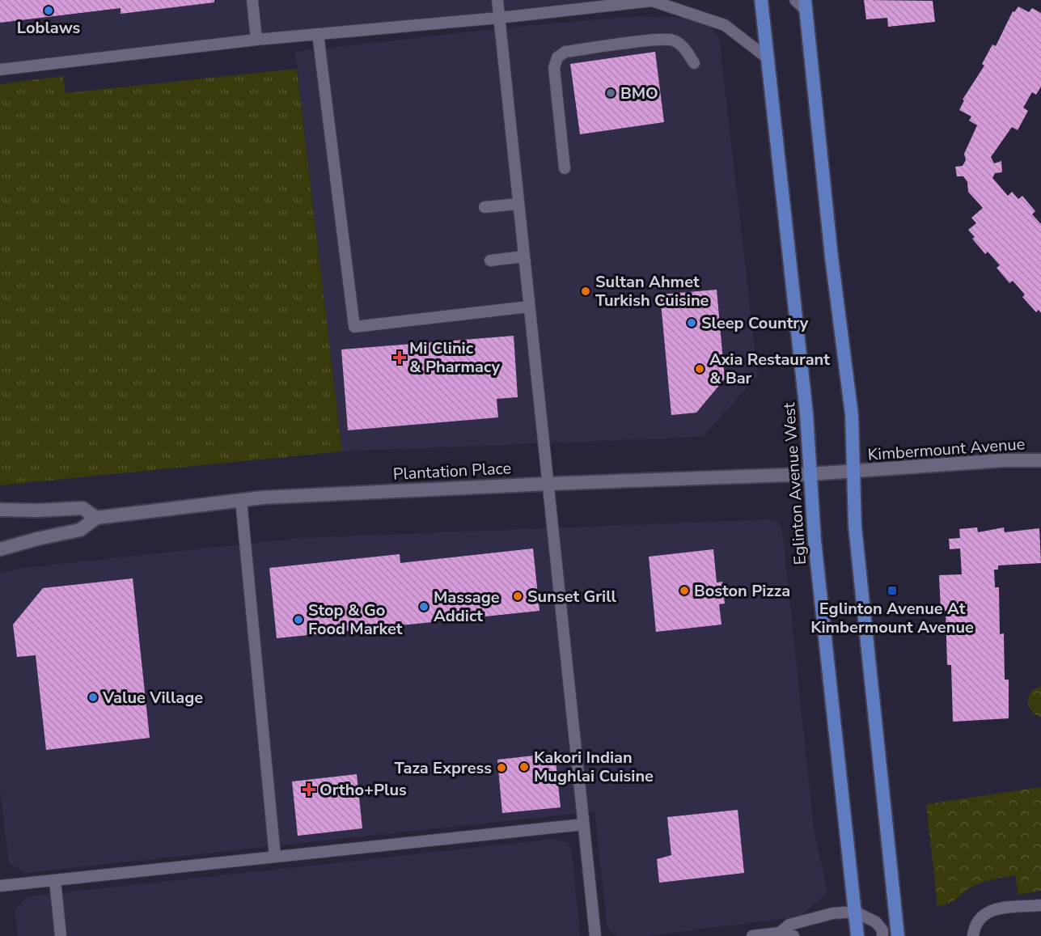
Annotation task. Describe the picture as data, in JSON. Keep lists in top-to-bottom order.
{
  "streets": {
    "main road": ["Eglinton Avenue West"],
    "street": ["Kimbermount Avenue", "Plantation Place"]
  },
  "crossings": [
    ["Kimbermount Avenue", "Plantation Place"],
    ["Kimbermount Avenue", "Eglinton Avenue West"],
    ["Plantation Place", "Eglinton Avenue West"]
  ],
  "places": {
    "other": [
      "Loblaws",
      "BMO",
      "Sultan Ahmet Turkish Cuisine",
      "Sleep Country",
      "Axia Restaurant & Bar",
      "Boston Pizza",
      "Sunset Grill",
      "Massage Addict",
      "Stop & Go Food Market",
      "Value Village",
      "Kakori Indian Mughlai Cuisine",
      "Taza Express"
    ],
    "health": ["Mi Clinic & Pharmacy", "Ortho+Plus"],
    "transit": ["Eglinton Avenue At Kimbermount Avenue"]
  }
}
